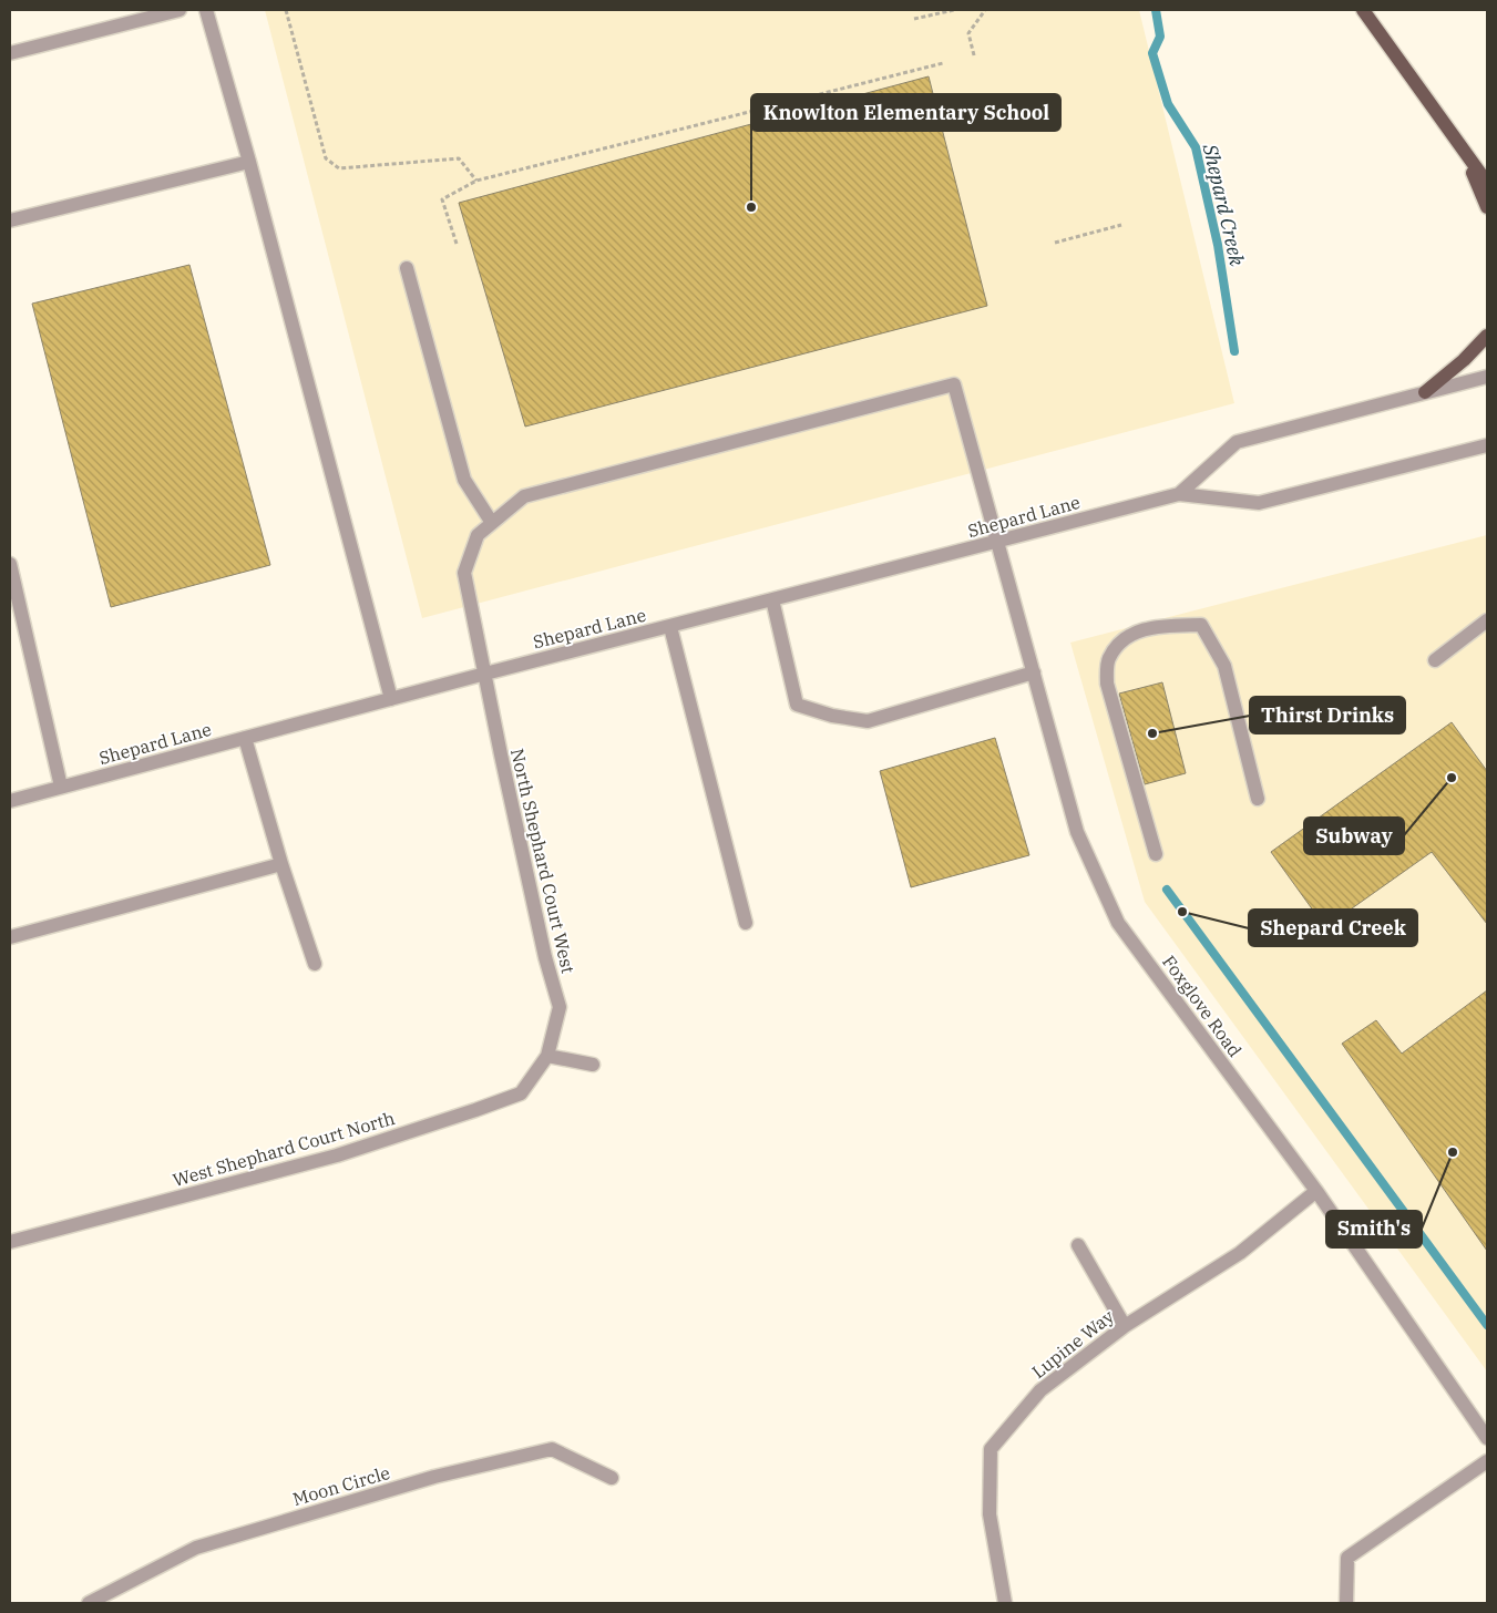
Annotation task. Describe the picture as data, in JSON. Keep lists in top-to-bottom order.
{
  "streets": {
    "street": [
      "Shepard Lane",
      "North Shephard Court West",
      "Foxglove Road",
      "West Shephard Court North",
      "Lupine Way",
      "Moon Circle"
    ]
  },
  "crossings": [
    ["Shepard Lane", "North Shephard Court West"],
    ["Shepard Lane", "Foxglove Road"],
    ["North Shephard Court West", "Foxglove Road"],
    ["North Shephard Court West", "West Shephard Court North"],
    ["Foxglove Road", "Lupine Way"]
  ],
  "water": ["Shepard Creek"],
  "places": [
    "Knowlton Elementary School",
    "Thirst Drinks",
    "Subway",
    "Shepard Creek",
    "Smith's"
  ]
}
